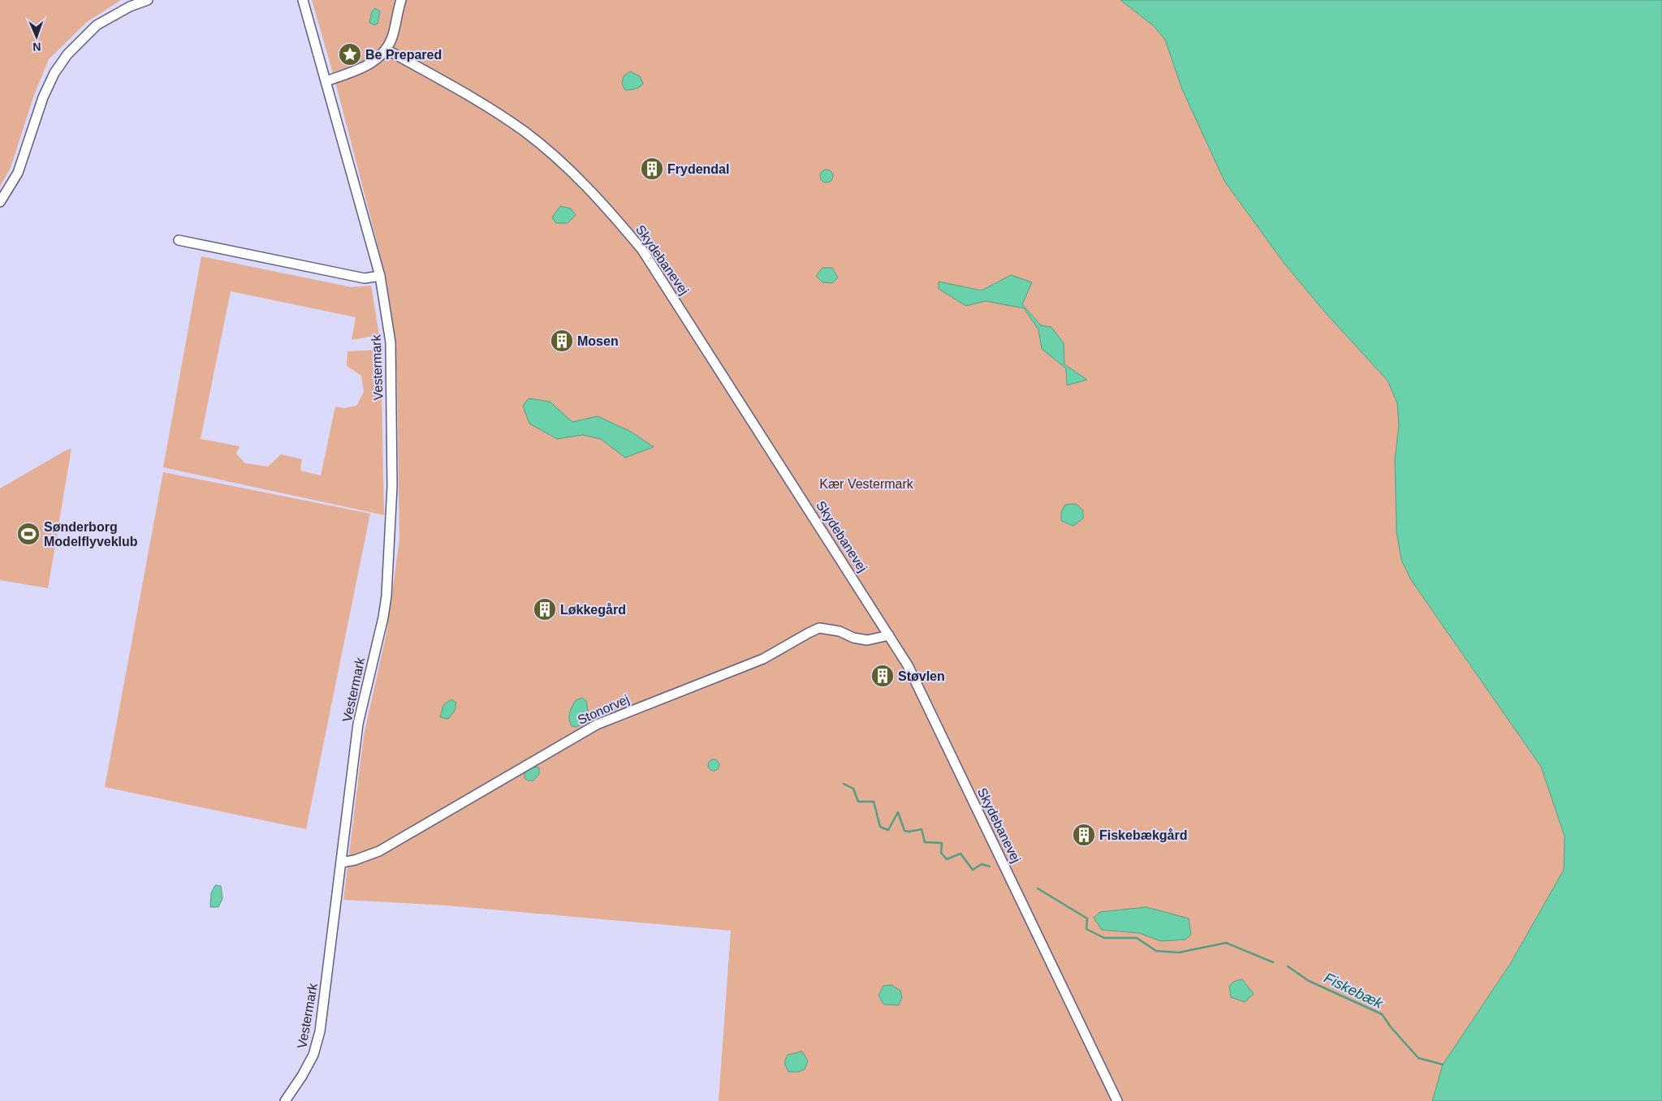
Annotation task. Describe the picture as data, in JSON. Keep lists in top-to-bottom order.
{
  "streets": {
    "street": ["Skydebanevej", "Vestermark", "Stonorvej"]
  },
  "crossings": [
    ["Skydebanevej", "Stonorvej"],
    ["Vestermark", "Stonorvej"]
  ],
  "water": ["Fiskebæk"],
  "parks": ["Kær Vestermark"],
  "places": {
    "place": ["Be Prepared"],
    "building": [
      "Frydendal",
      "Mosen",
      "Løkkegård",
      "Støvlen",
      "Fiskebækgård"
    ],
    "sports": ["Sønderborg Modelflyveklub"]
  },
  "north": "bottom"
}
